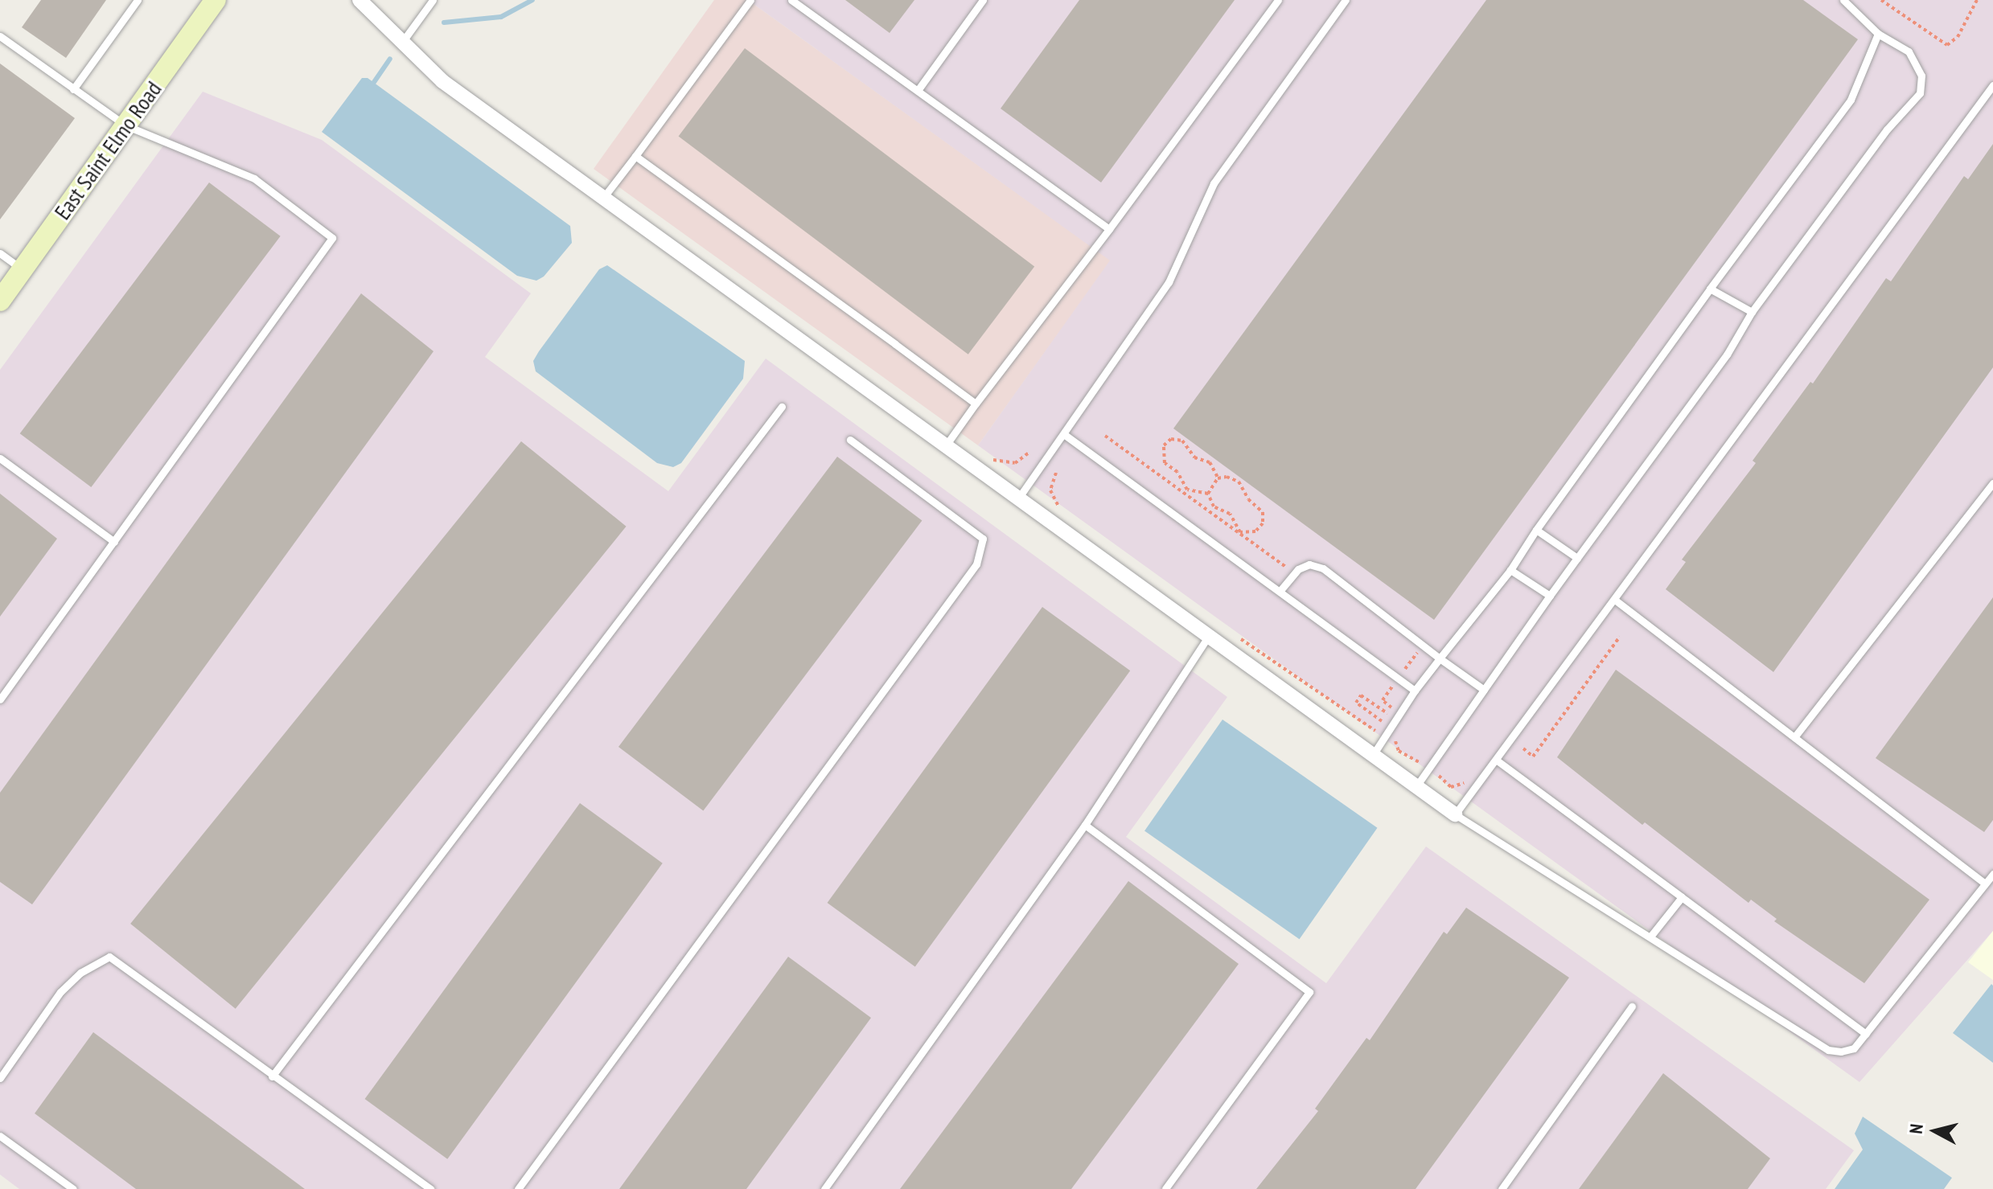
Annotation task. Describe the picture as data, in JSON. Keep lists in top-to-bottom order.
{
  "streets": {
    "street": ["East Saint Elmo Road"]
  },
  "north": "left"
}
